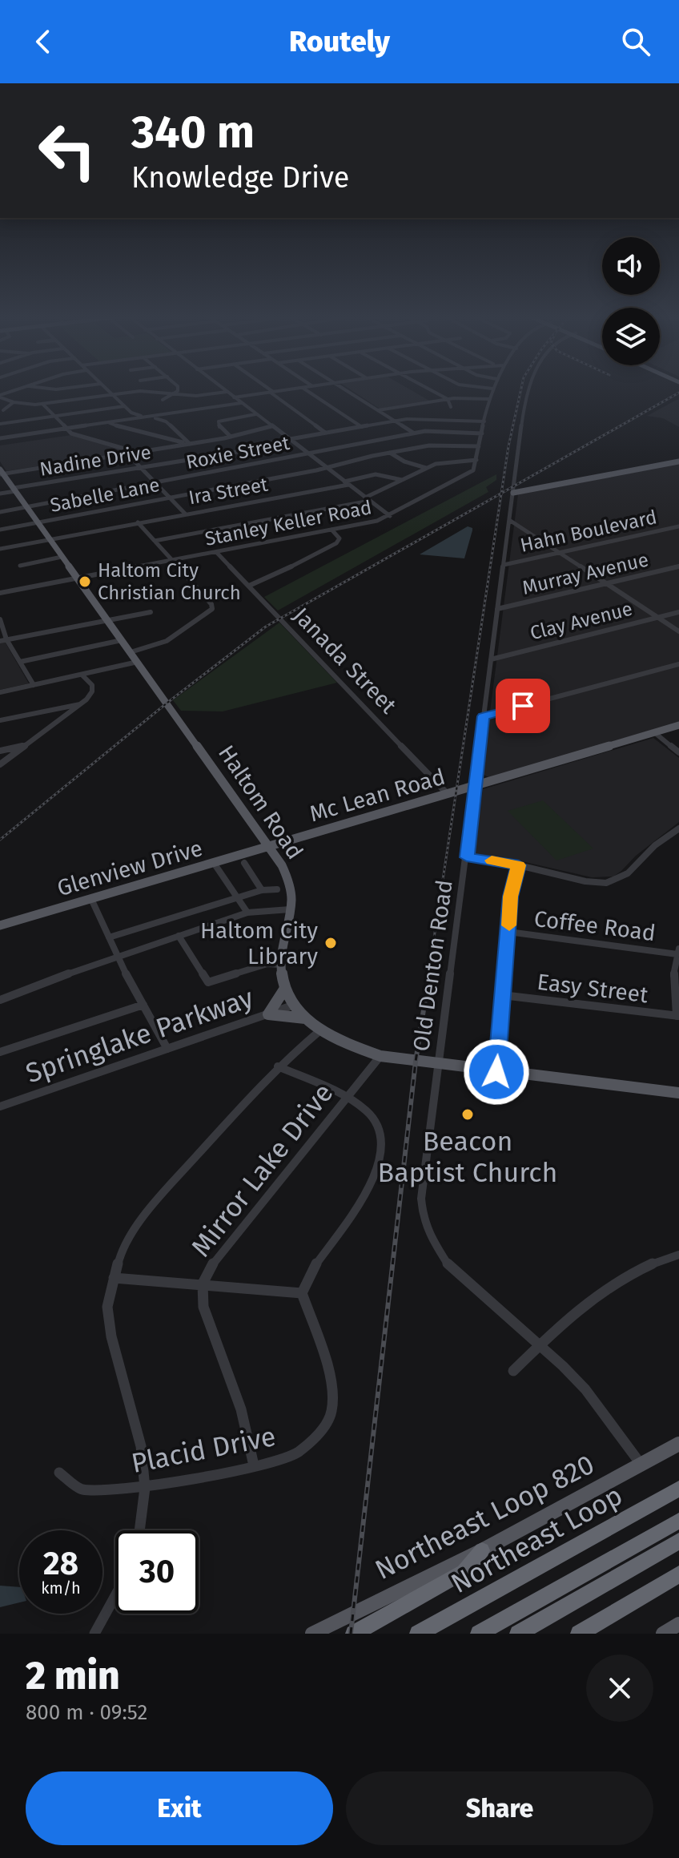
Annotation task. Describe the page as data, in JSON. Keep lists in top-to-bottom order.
{
  "streets": {
    "highway": ["Northeast Loop"],
    "main road": [
      "Mc Lean Road",
      "Haltom Road",
      "Glenview Drive",
      "Northeast Loop 820"
    ],
    "street": [
      "Roxie Street",
      "Nadine Drive",
      "Ira Street",
      "Sabelle Lane",
      "Stanley Keller Road",
      "Hahn Boulevard",
      "Murray Avenue",
      "Clay Avenue",
      "Janada Street",
      "Coffee Road",
      "Old Denton Road",
      "Easy Street",
      "Springlake Parkway",
      "Mirror Lake Drive",
      "Placid Drive"
    ]
  },
  "crossings": [
    ["Roxie Street", "Haltom Road"],
    ["Nadine Drive", "Haltom Road"],
    ["Ira Street", "Haltom Road"],
    ["Sabelle Lane", "Haltom Road"],
    ["Stanley Keller Road", "Janada Street"],
    ["Stanley Keller Road", "Haltom Road"],
    ["Hahn Boulevard", "Old Denton Road"],
    ["Murray Avenue", "Old Denton Road"],
    ["Clay Avenue", "Old Denton Road"],
    ["Janada Street", "Mc Lean Road"],
    ["Mc Lean Road", "Haltom Road"],
    ["Mc Lean Road", "Glenview Drive"],
    ["Mc Lean Road", "Old Denton Road"],
    ["Haltom Road", "Glenview Drive"],
    ["Haltom Road", "Old Denton Road"],
    ["Haltom Road", "Springlake Parkway"],
    ["Haltom Road", "Mirror Lake Drive"],
    ["Old Denton Road", "Northeast Loop 820"],
    ["Mirror Lake Drive", "Placid Drive"]
  ],
  "places": ["Haltom City Christian Church", "Haltom City Library", "Beacon Baptist Church"],
  "page": {
    "header": "Routely",
    "turn": ["340 m", "Knowledge Drive"],
    "speed": "28 km/h",
    "limit": "30",
    "heading": ["2 min", "800 m · 09:52"],
    "buttons": ["Exit", "Share"]
  }
}
